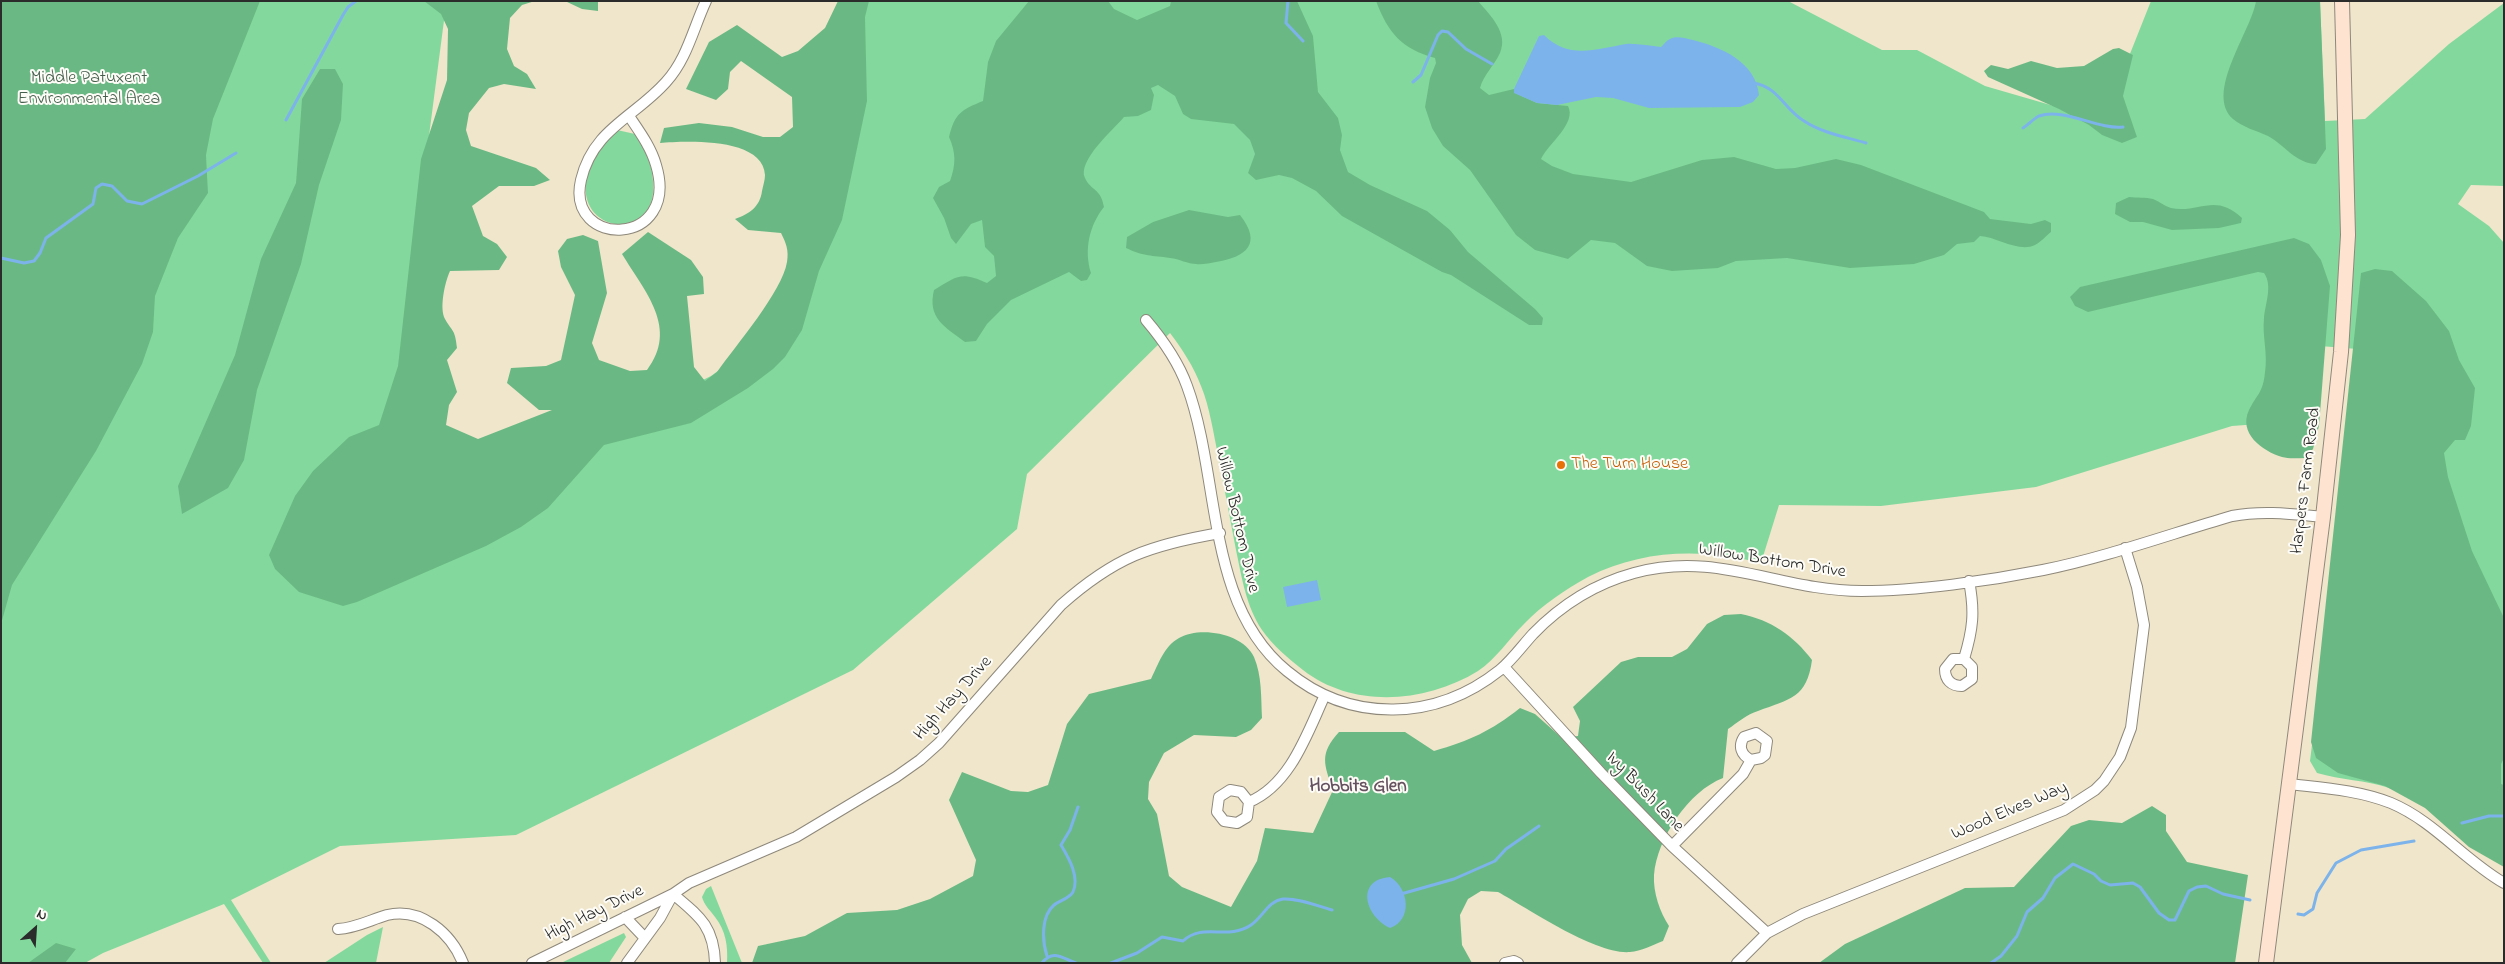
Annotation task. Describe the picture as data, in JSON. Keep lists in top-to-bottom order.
{
  "streets": {
    "main road": ["Harpers Farm Road"],
    "street": [
      "Willow Bottom Drive",
      "High Hay Drive",
      "Ivy Bush Lane",
      "Wood Elves Way"
    ]
  },
  "crossings": [
    ["Harpers Farm Road", "Willow Bottom Drive"],
    ["Willow Bottom Drive", "High Hay Drive"],
    ["Willow Bottom Drive", "Ivy Bush Lane"],
    ["Willow Bottom Drive", "Wood Elves Way"],
    ["Ivy Bush Lane", "Wood Elves Way"]
  ],
  "districts": ["Hobbits Glen"],
  "parks": ["Middle Patuxent Environmental Area"],
  "places": ["The Turn House"],
  "north": "top right"
}
